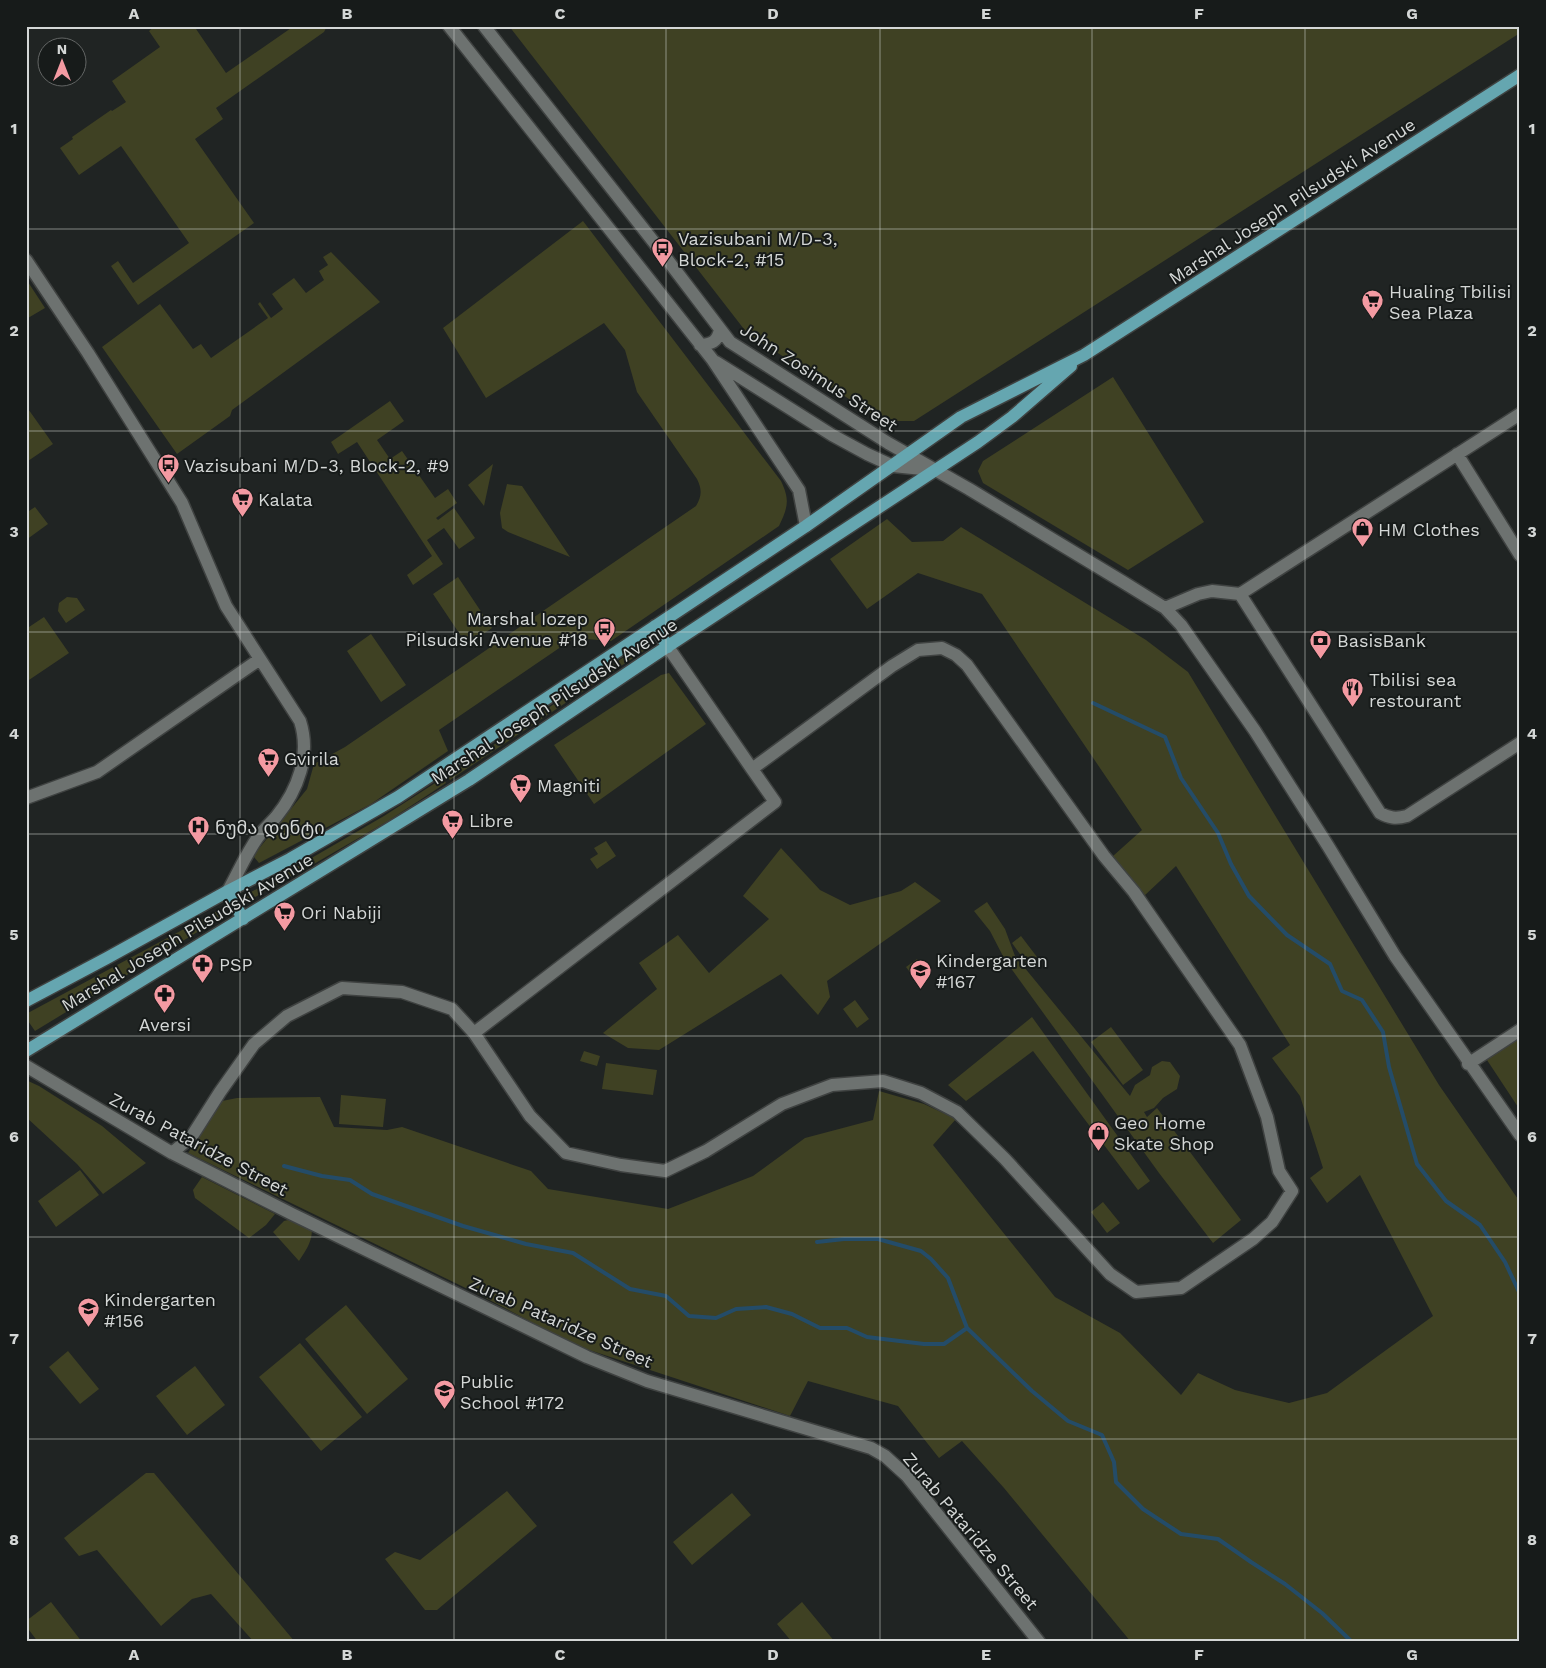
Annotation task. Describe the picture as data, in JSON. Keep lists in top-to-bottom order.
{
  "streets": {
    "main road": ["Marshal Joseph Pilsudski Avenue"],
    "street": ["John Zosimus Street", "Zurab Pataridze Street"]
  },
  "crossings": [
    ["Marshal Joseph Pilsudski Avenue", "John Zosimus Street"]
  ],
  "places": {
    "bus stop": ["Vazisubani M/D-3, Block-2, #15", "Vazisubani M/D-3, Block-2, #9", "Marshal Iozep Pilsudski Avenue #18"],
    "supermarket": [
      "Hualing Tbilisi Sea Plaza",
      "Kalata",
      "Gvirila",
      "Magniti",
      "Libre",
      "Ori Nabiji"
    ],
    "shop": ["HM Clothes", "Geo Home Skate Shop"],
    "bank": ["BasisBank"],
    "restaurant": ["Tbilisi sea restourant"],
    "hospital": ["ნუმა დენტი"],
    "pharmacy": ["PSP", "Aversi"],
    "school or university": ["Kindergarten #167", "Kindergarten #156", "Public School #172"]
  },
  "north": "top",
  "grid": {
    "columns": [
      "A",
      "B",
      "C",
      "D",
      "E",
      "F",
      "G"
    ],
    "rows": [
      "1",
      "2",
      "3",
      "4",
      "5",
      "6",
      "7",
      "8"
    ]
  }
}
